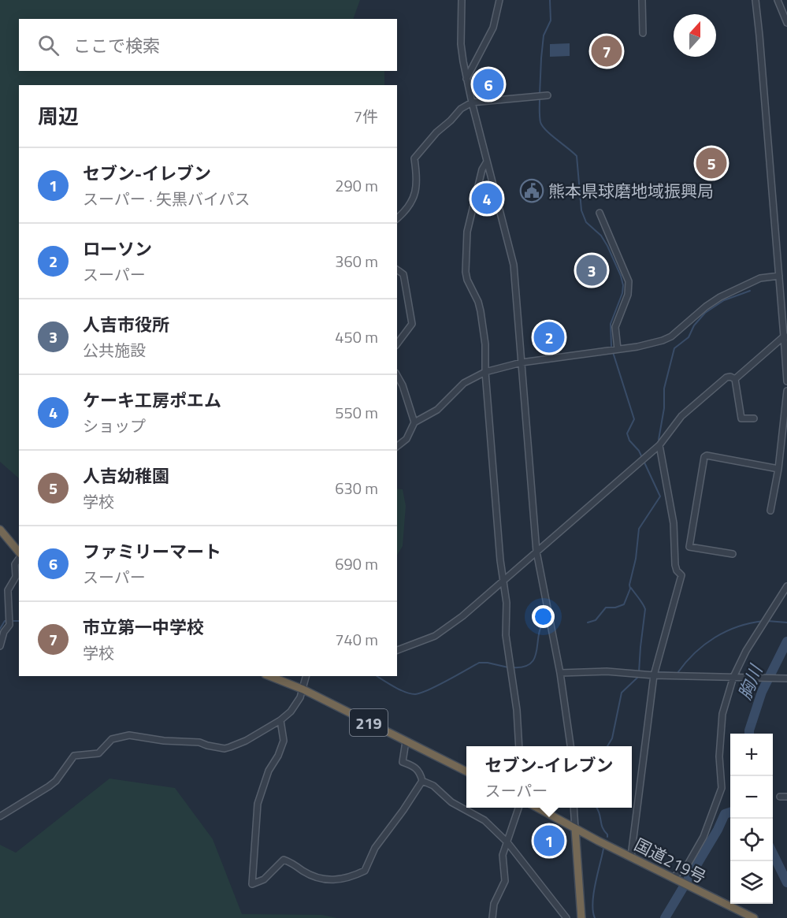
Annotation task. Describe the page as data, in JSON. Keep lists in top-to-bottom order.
{
  "streets": {
    "highway": ["219", "国道219号"]
  },
  "water": ["胸川"],
  "places": {
    "public building": ["熊本県球磨地域振興局"]
  },
  "north": "top",
  "page": {
    "search": "ここで検索",
    "pins": [
      "7",
      "6",
      "5",
      "4",
      "3",
      "2",
      "1"
    ],
    "heading": ["周辺", "7件"],
    "list": [
      {
        "mark": "1",
        "name": "セブン-イレブン",
        "note": "スーパー · 矢黒バイパス",
        "value": "290 m"
      },
      {
        "mark": "2",
        "name": "ローソン",
        "note": "スーパー",
        "value": "360 m"
      },
      {
        "mark": "3",
        "name": "人吉市役所",
        "note": "公共施設",
        "value": "450 m"
      },
      {
        "mark": "4",
        "name": "ケーキ工房ポエム",
        "note": "ショップ",
        "value": "550 m"
      },
      {
        "mark": "5",
        "name": "人吉幼稚園",
        "note": "学校",
        "value": "630 m"
      },
      {
        "mark": "6",
        "name": "ファミリーマート",
        "note": "スーパー",
        "value": "690 m"
      },
      {
        "mark": "7",
        "name": "市立第一中学校",
        "note": "学校",
        "value": "740 m"
      }
    ],
    "map_buttons": ["+", "−"],
    "popup": ["セブン-イレブン", "スーパー"]
  }
}
